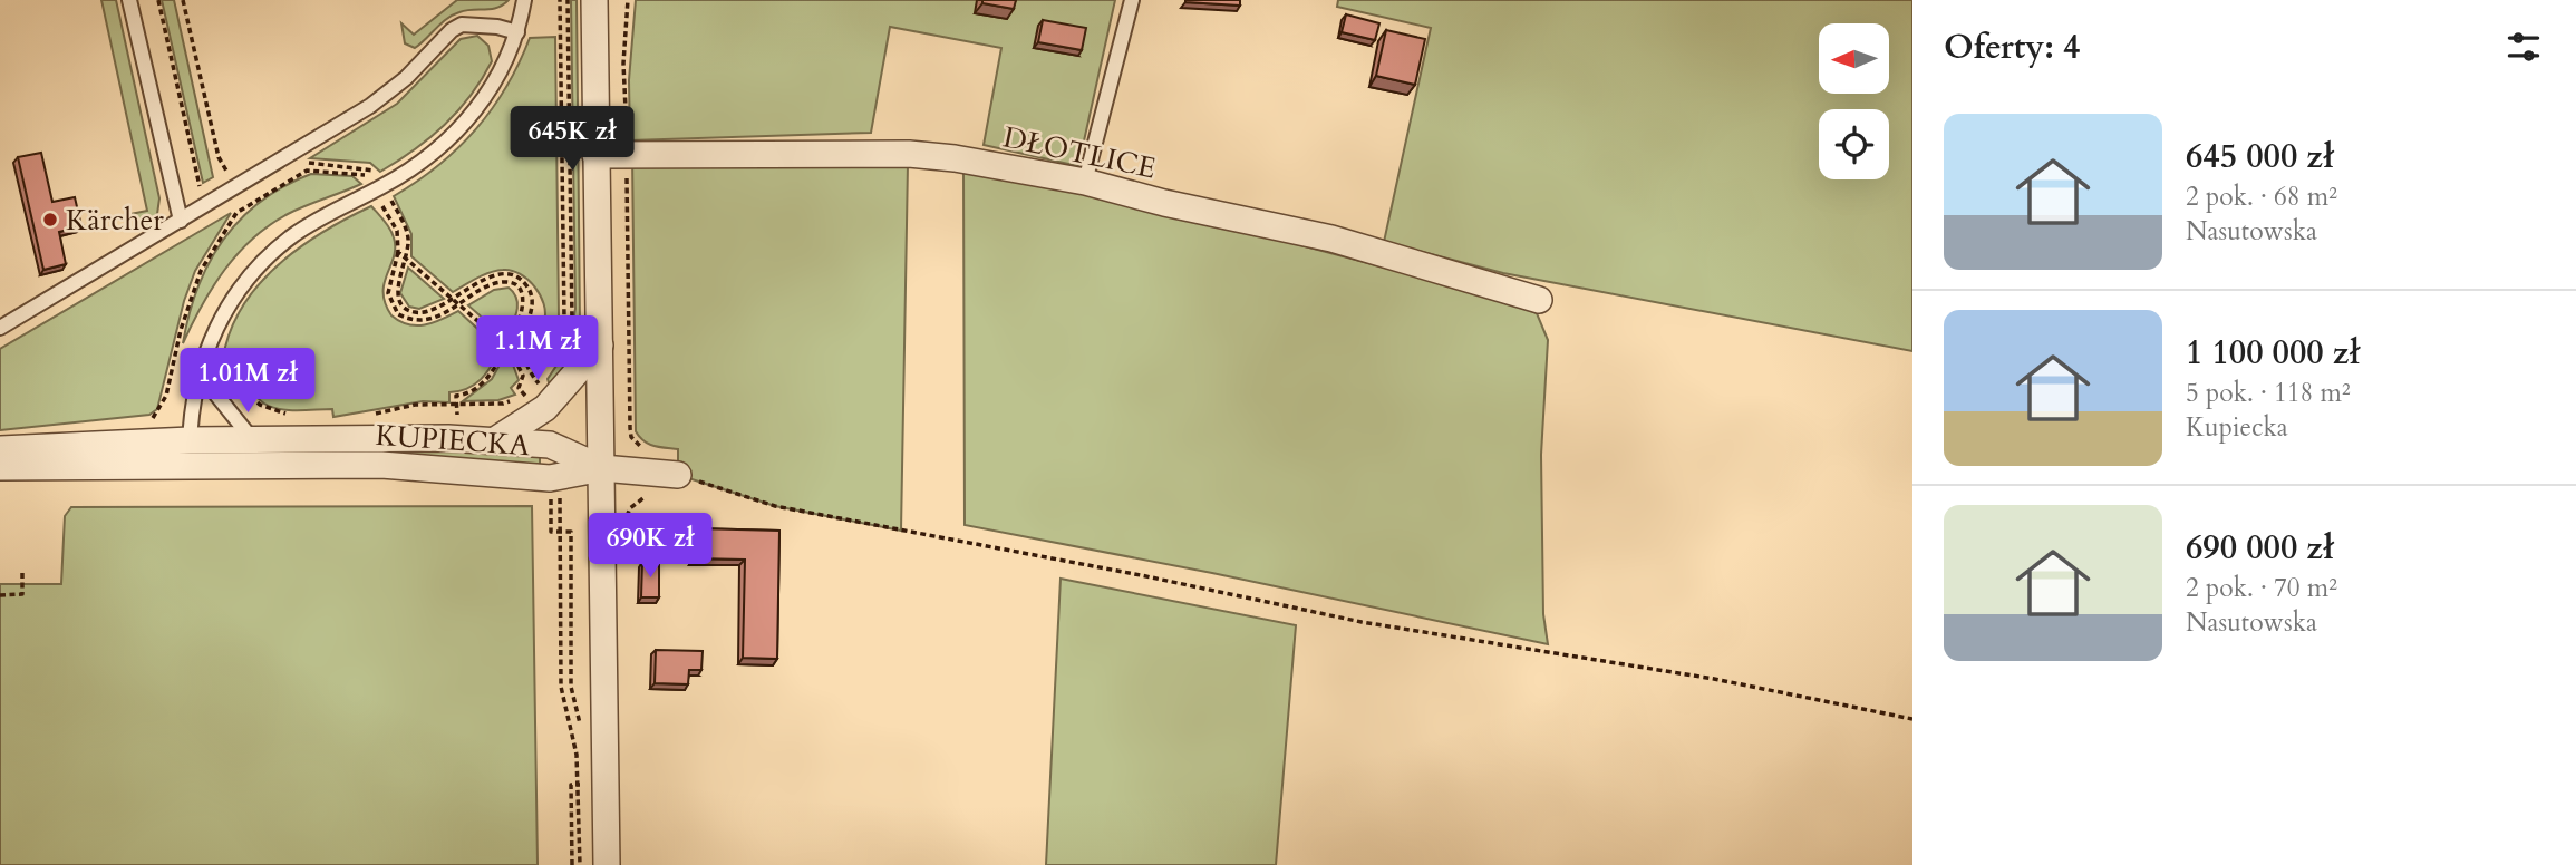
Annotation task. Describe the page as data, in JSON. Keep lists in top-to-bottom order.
{
  "streets": {
    "street": ["DŁOTLICE", "KUPIECKA"]
  },
  "places": ["Kärcher"],
  "north": "left",
  "page": {
    "heading": "Oferty: 4",
    "list": [
      {
        "name": "645 000 zł",
        "note": "2 pok. · 68 m² · Nasutowska"
      },
      {
        "name": "1 100 000 zł",
        "note": "5 pok. · 118 m² · Kupiecka"
      },
      {
        "name": "690 000 zł",
        "note": "2 pok. · 70 m² · Nasutowska"
      }
    ],
    "price": [
      "645K zł",
      "1.1M zł",
      "1.01M zł",
      "690K zł"
    ]
  }
}
